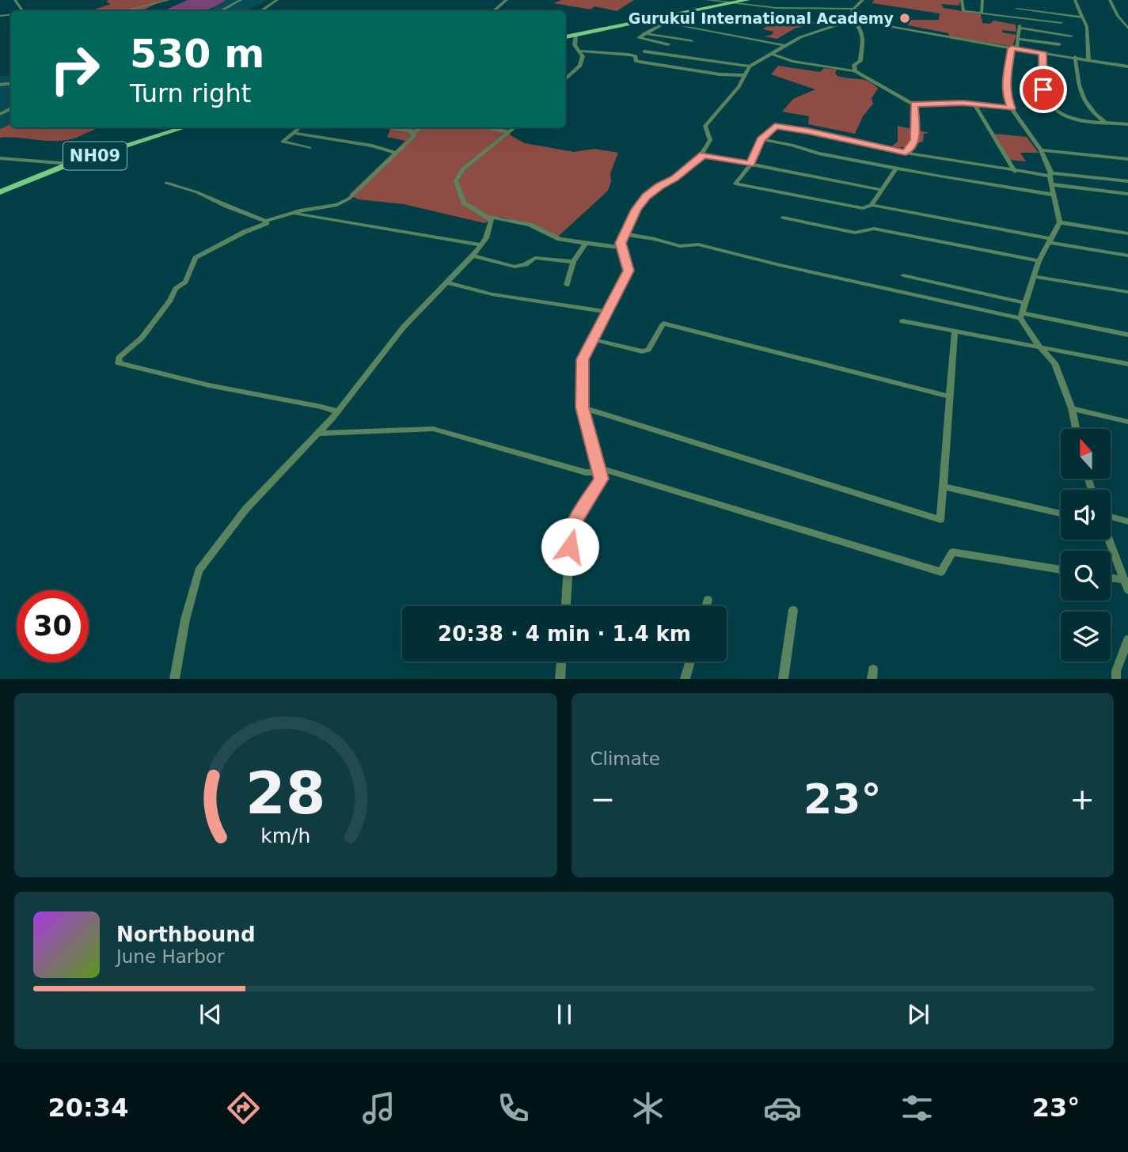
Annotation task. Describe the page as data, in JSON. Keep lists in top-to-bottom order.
{
  "streets": {
    "main road": ["NH09"]
  },
  "places": ["Gurukul International Academy"],
  "north": "top",
  "page": {
    "turn": ["530 m", "Turn right"],
    "limit": "30",
    "trip": "20:38 · 4 min · 1.4 km",
    "tile": "Climate",
    "heat": ["−", "23°", "+"],
    "song": ["Northbound", "June Harbor"],
    "tabs": ["20:34", "23°"],
    "gauge": ["28", "km/h"]
  }
}
